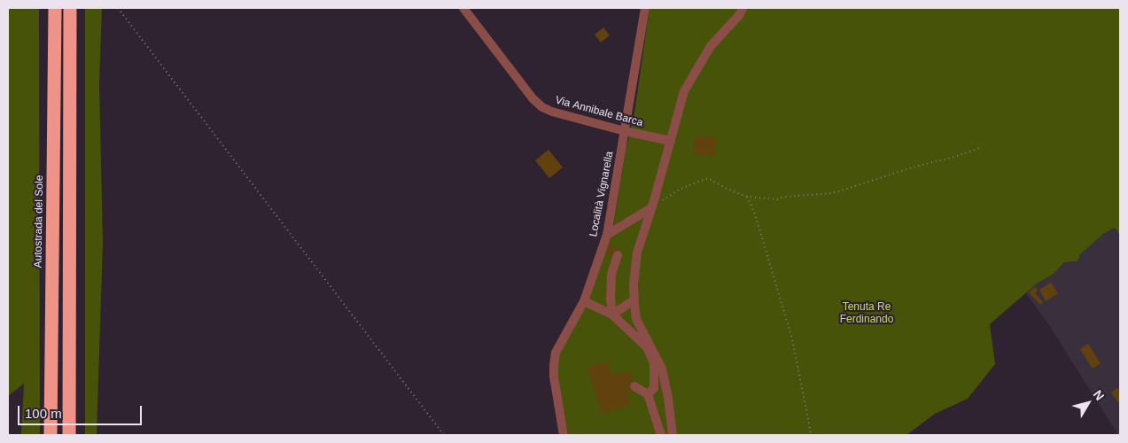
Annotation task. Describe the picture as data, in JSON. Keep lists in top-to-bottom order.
{
  "streets": {
    "highway": ["Autostrada del Sole"],
    "street": ["Via Annibale Barca", "Località Vignarella"]
  },
  "crossings": [
    ["Via Annibale Barca", "Località Vignarella"]
  ],
  "parks": ["Tenuta Re Ferdinando"],
  "scale_bar": "100 m",
  "north": "top right"
}
